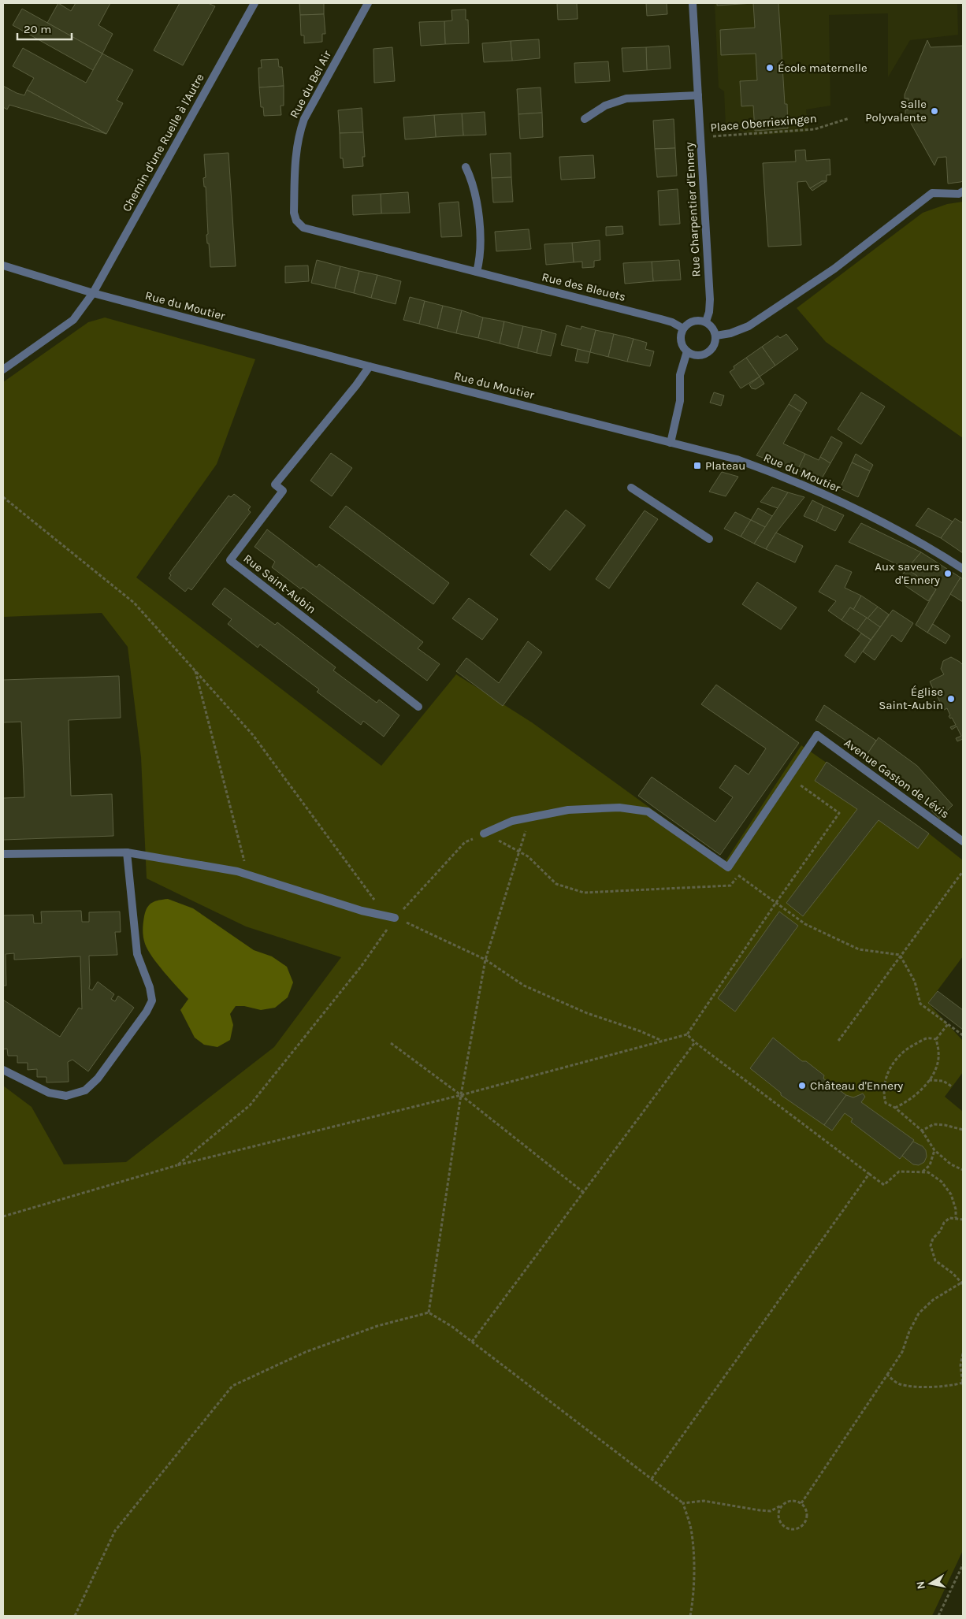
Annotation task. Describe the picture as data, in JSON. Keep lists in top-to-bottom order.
{
  "streets": {
    "street": [
      "Rue du Bel Air",
      "Chemin d'une Ruelle à l'Autre",
      "Rue Charpentier d'Ennery",
      "Rue des Bleuets",
      "Rue du Moutier",
      "Rue Saint-Aubin",
      "Avenue Gaston de Lévis"
    ],
    "path": ["Place Oberriexingen"]
  },
  "crossings": [
    ["Rue du Bel Air", "Rue des Bleuets"],
    ["Place Oberriexingen", "Rue Charpentier d'Ennery"],
    ["Chemin d'une Ruelle à l'Autre", "Rue du Moutier"],
    ["Rue Charpentier d'Ennery", "Rue des Bleuets"],
    ["Rue du Moutier", "Rue Saint-Aubin"]
  ],
  "places": {
    "other": [
      "École maternelle",
      "Salle Polyvalente",
      "Aux saveurs d'Ennery",
      "Église Saint-Aubin",
      "Château d'Ennery"
    ],
    "transit": ["Plateau"]
  },
  "scale_bar": "20 m",
  "north": "left"
}
